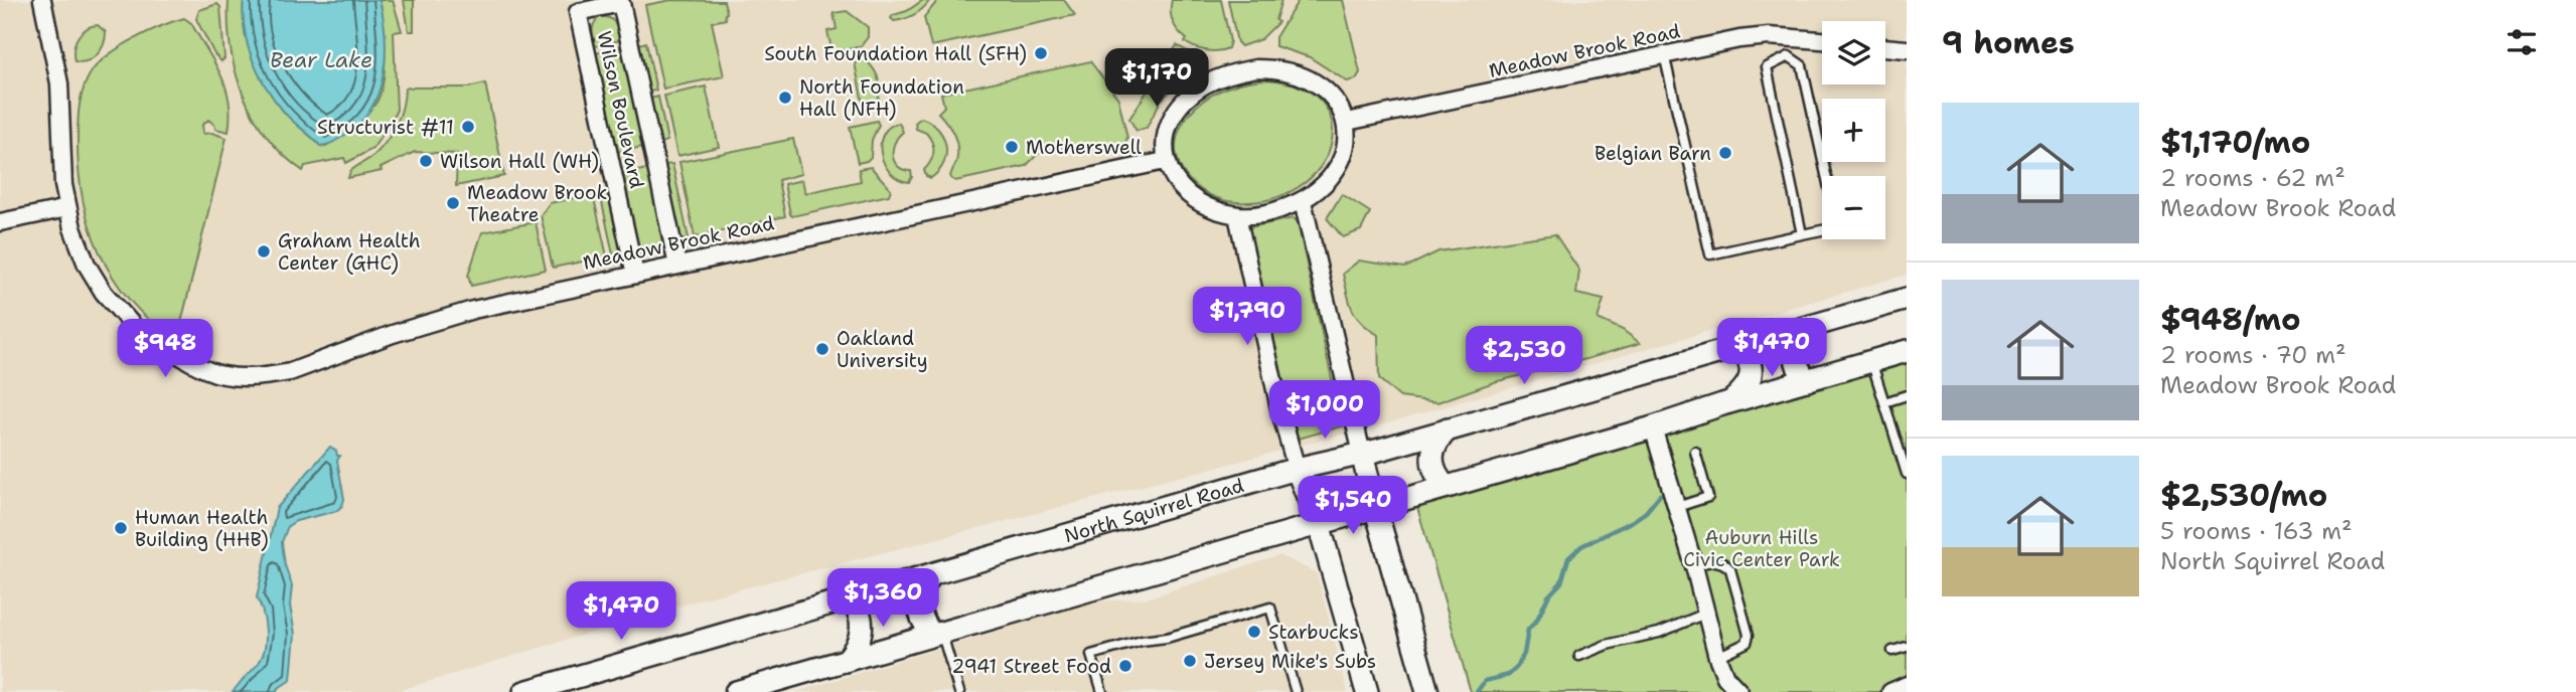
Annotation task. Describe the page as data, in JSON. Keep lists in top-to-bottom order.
{
  "streets": {
    "main road": ["North Squirrel Road"],
    "street": ["Meadow Brook Road", "Wilson Boulevard"]
  },
  "crossings": [
    ["Meadow Brook Road", "Wilson Boulevard"]
  ],
  "water": ["Bear Lake"],
  "parks": ["Auburn Hills Civic Center Park"],
  "places": [
    "South Foundation Hall (SFH)",
    "North Foundation Hall (NFH)",
    "Structurist #11",
    "Motherswell",
    "Belgian Barn",
    "Wilson Hall (WH)",
    "Meadow Brook Theatre",
    "Graham Health Center (GHC)",
    "Oakland University",
    "Human Health Building (HHB)",
    "Starbucks",
    "Jersey Mike's Subs",
    "2941 Street Food"
  ],
  "page": {
    "heading": "9 homes",
    "map_buttons": ["+", "−"],
    "price": [
      "$1,170",
      "$1,790",
      "$1,470",
      "$948",
      "$2,530",
      "$1,000",
      "$1,540",
      "$1,360",
      "$1,470"
    ],
    "list": [
      {
        "name": "$1,170/mo",
        "note": "2 rooms · 62 m² · Meadow Brook Road"
      },
      {
        "name": "$948/mo",
        "note": "2 rooms · 70 m² · Meadow Brook Road"
      },
      {
        "name": "$2,530/mo",
        "note": "5 rooms · 163 m² · North Squirrel Road"
      }
    ]
  }
}
